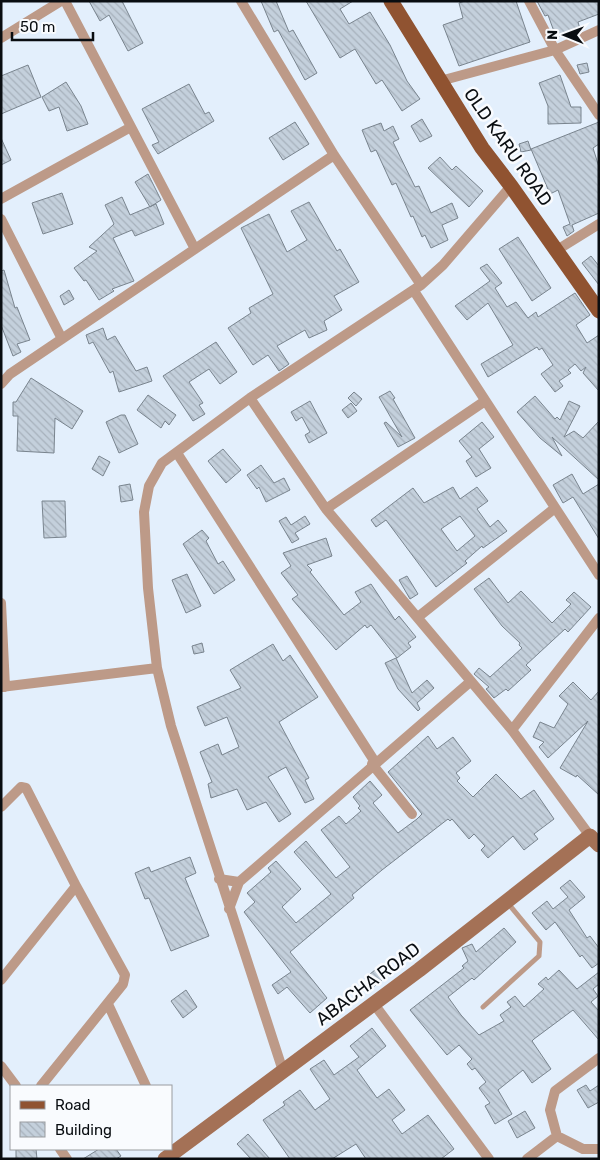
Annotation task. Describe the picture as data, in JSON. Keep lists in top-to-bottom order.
{
  "streets": {
    "main road": ["OLD KARU ROAD"],
    "street": ["ABACHA ROAD"]
  },
  "legend": ["Road", "Building"],
  "scale_bar": "50 m",
  "north": "left"
}
